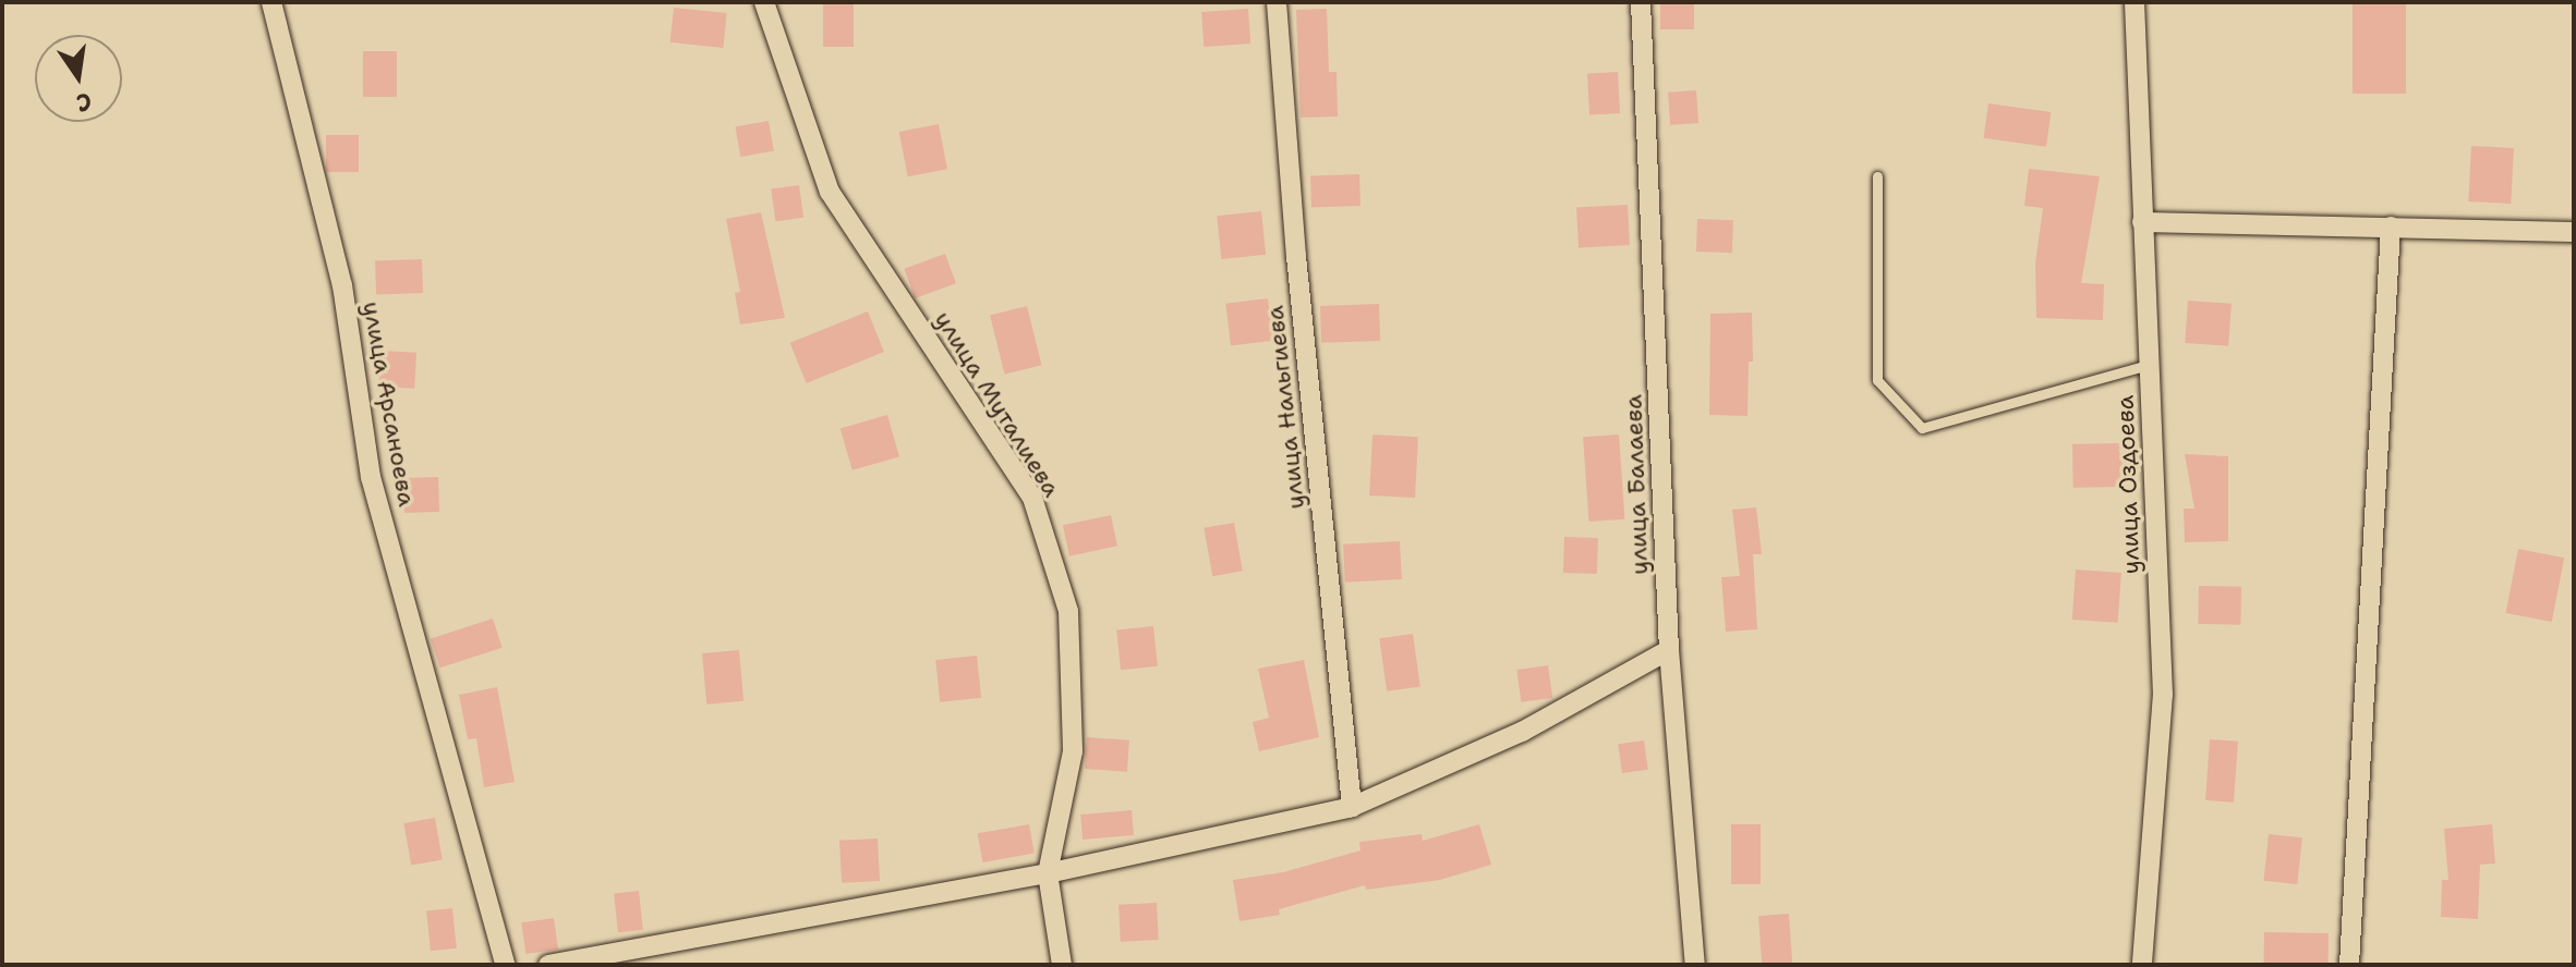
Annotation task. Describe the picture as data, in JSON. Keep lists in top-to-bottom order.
{
  "streets": {
    "street": [
      "улица Арсаноева",
      "улица Муталиева",
      "улица Нальгиева",
      "улица Балаева",
      "улица Оздоева"
    ]
  },
  "north": "bottom"
}
